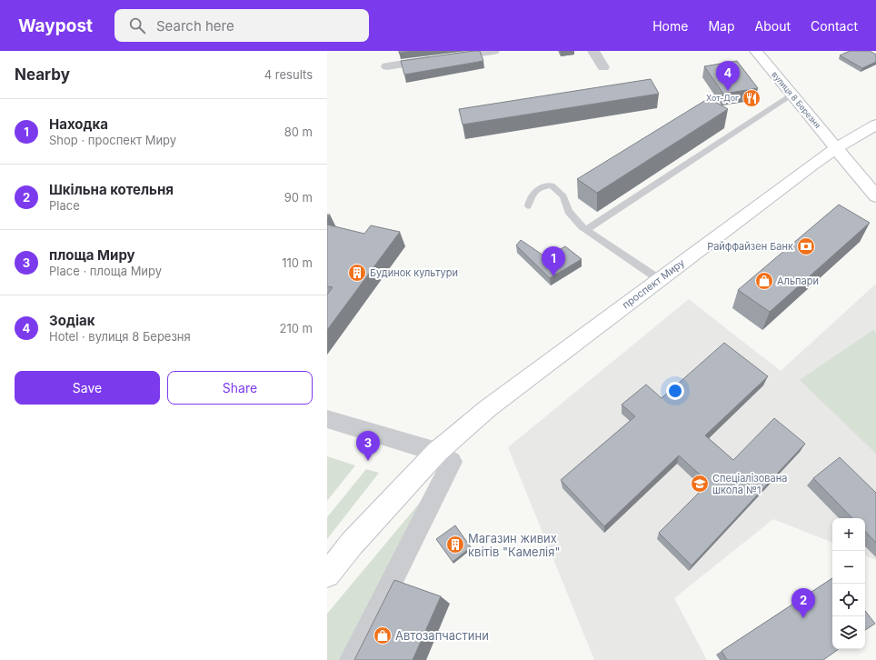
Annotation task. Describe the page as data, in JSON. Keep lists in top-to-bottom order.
{
  "streets": {
    "street": ["вулиця 8 Березня", "проспект Миру"]
  },
  "crossings": [
    ["вулиця 8 Березня", "проспект Миру"]
  ],
  "places": {
    "restaurant": ["Хот-Дог"],
    "bank": ["Райффайзен Банк"],
    "building": ["Будинок культури", "Магазин живих квітів \"Камелія\""],
    "shop": ["Альпари", "Автозапчастини"],
    "school or university": ["Спеціалізована школа №1"]
  },
  "page": {
    "header": "Waypost",
    "search": "Search here",
    "nav": [
      "Home",
      "Map",
      "About",
      "Contact"
    ],
    "heading": ["Nearby", "4 results"],
    "pins": [
      "4",
      "1",
      "3",
      "2"
    ],
    "list": [
      {
        "mark": "1",
        "name": "Находка",
        "note": "Shop · проспект Миру",
        "value": "80 m"
      },
      {
        "mark": "2",
        "name": "Шкільна котельня",
        "note": "Place",
        "value": "90 m"
      },
      {
        "mark": "3",
        "name": "площа Миру",
        "note": "Place · площа Миру",
        "value": "110 m"
      },
      {
        "mark": "4",
        "name": "Зодіак",
        "note": "Hotel · вулиця 8 Березня",
        "value": "210 m"
      }
    ],
    "buttons": ["Save", "Share"],
    "map_buttons": ["+", "−"]
  }
}
